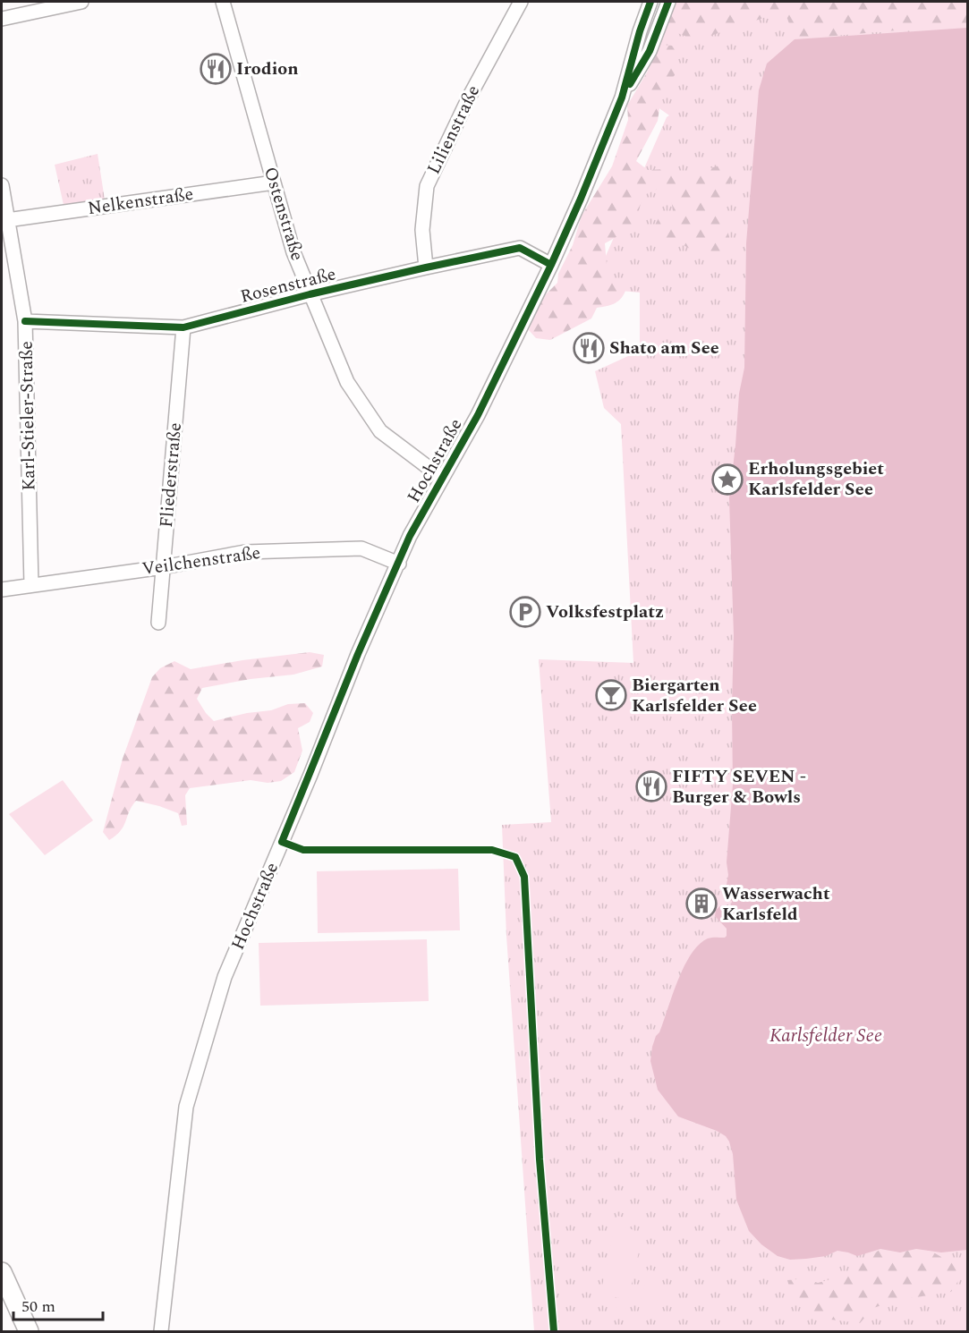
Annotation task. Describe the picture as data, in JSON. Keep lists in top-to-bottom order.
{
  "streets": {
    "street": [
      "Lilienstraße",
      "Nelkenstraße",
      "Ostenstraße",
      "Rosenstraße",
      "Karl-Stieler-Straße",
      "Hochstraße",
      "Fliederstraße",
      "Veilchenstraße"
    ]
  },
  "crossings": [
    ["Lilienstraße", "Rosenstraße"],
    ["Nelkenstraße", "Ostenstraße"],
    ["Nelkenstraße", "Karl-Stieler-Straße"],
    ["Ostenstraße", "Rosenstraße"],
    ["Ostenstraße", "Hochstraße"],
    ["Rosenstraße", "Karl-Stieler-Straße"],
    ["Rosenstraße", "Hochstraße"],
    ["Rosenstraße", "Fliederstraße"],
    ["Karl-Stieler-Straße", "Veilchenstraße"],
    ["Hochstraße", "Veilchenstraße"],
    ["Fliederstraße", "Veilchenstraße"]
  ],
  "water": ["Karlsfelder See"],
  "places": {
    "restaurant": ["Irodion", "Shato am See", "FIFTY SEVEN - Burger & Bowls"],
    "place": ["Erholungsgebiet Karlsfelder See"],
    "parking": ["Volksfestplatz"],
    "bar": ["Biergarten Karlsfelder See"],
    "building": ["Wasserwacht Karlsfeld"]
  },
  "scale_bar": "50 m"
}
